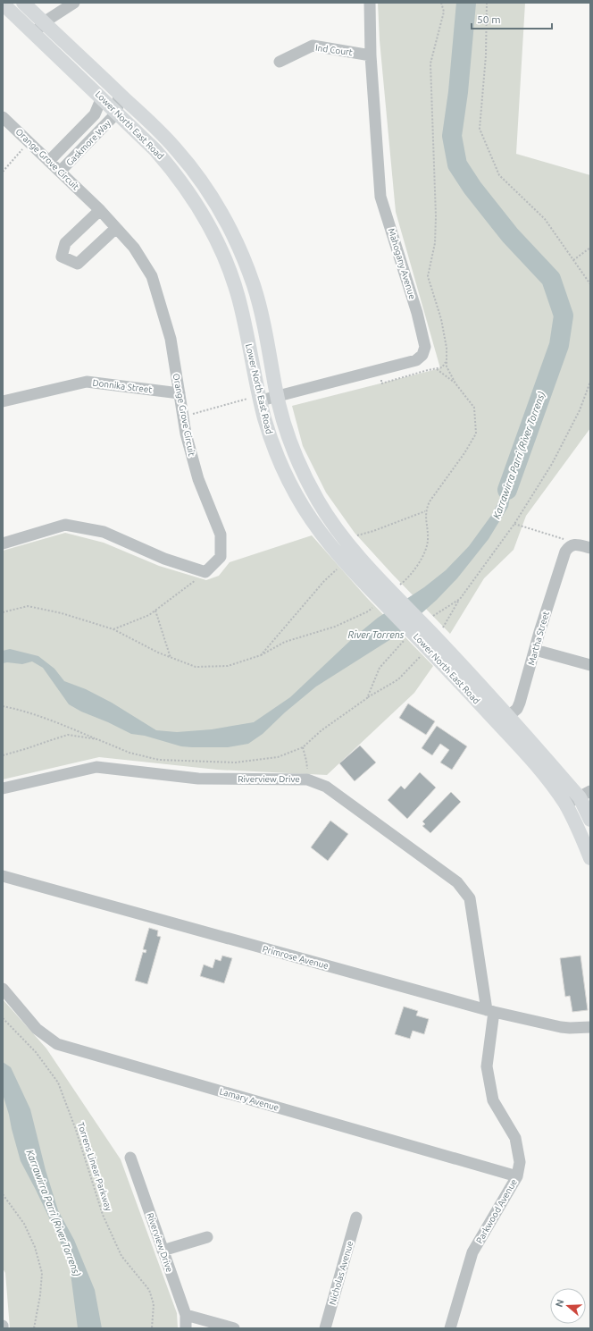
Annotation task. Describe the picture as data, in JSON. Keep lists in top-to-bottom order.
{
  "streets": {
    "main road": ["Lower North East Road"],
    "street": [
      "Ind Court",
      "Gaskmore Way",
      "Orange Grove Circuit",
      "Mahogany Avenue",
      "Donnika Street",
      "Martha Street",
      "Riverview Drive",
      "Primrose Avenue",
      "Lamary Avenue",
      "Parkwood Avenue",
      "Nicholas Avenue"
    ],
    "path": ["Torrens Linear Parkway"]
  },
  "crossings": [
    ["Ind Court", "Mahogany Avenue"],
    ["Lower North East Road", "Gaskmore Way"],
    ["Lower North East Road", "Mahogany Avenue"],
    ["Lower North East Road", "Martha Street"],
    ["Gaskmore Way", "Orange Grove Circuit"],
    ["Orange Grove Circuit", "Donnika Street"],
    ["Riverview Drive", "Primrose Avenue"],
    ["Riverview Drive", "Parkwood Avenue"],
    ["Primrose Avenue", "Parkwood Avenue"],
    ["Lamary Avenue", "Parkwood Avenue"]
  ],
  "water": ["Karrawirra Parri (River Torrens)", "River Torrens"],
  "scale_bar": "50 m",
  "north": "left"
}
